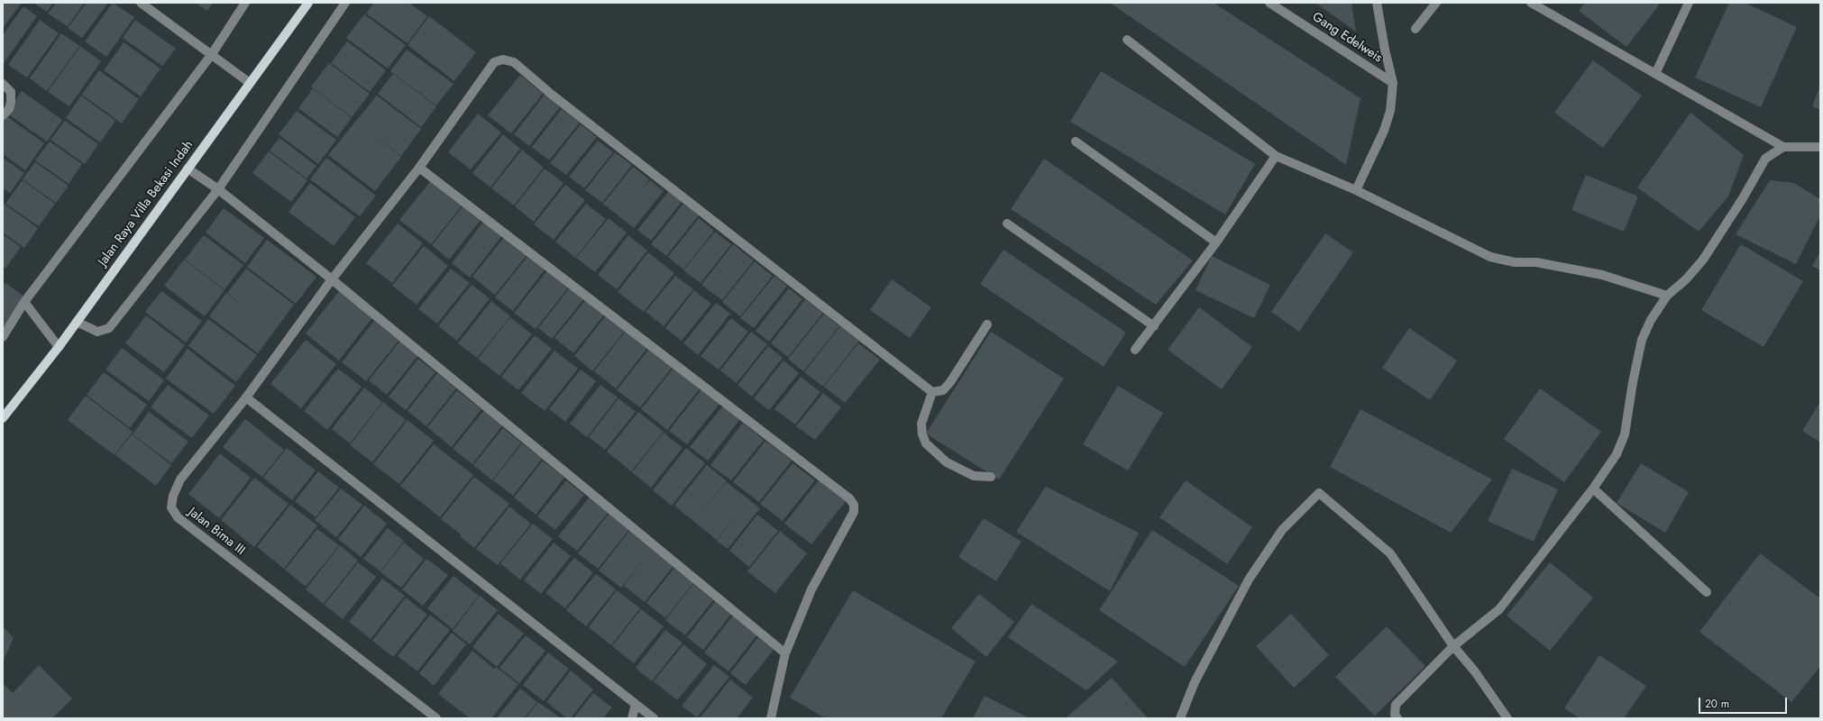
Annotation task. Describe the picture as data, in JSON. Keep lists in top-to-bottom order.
{
  "streets": {
    "main road": ["Jalan Raya Villa Bekasi Indah"],
    "street": ["Gang Edelweis", "Jalan Bima III"]
  },
  "scale_bar": "20 m"
}
